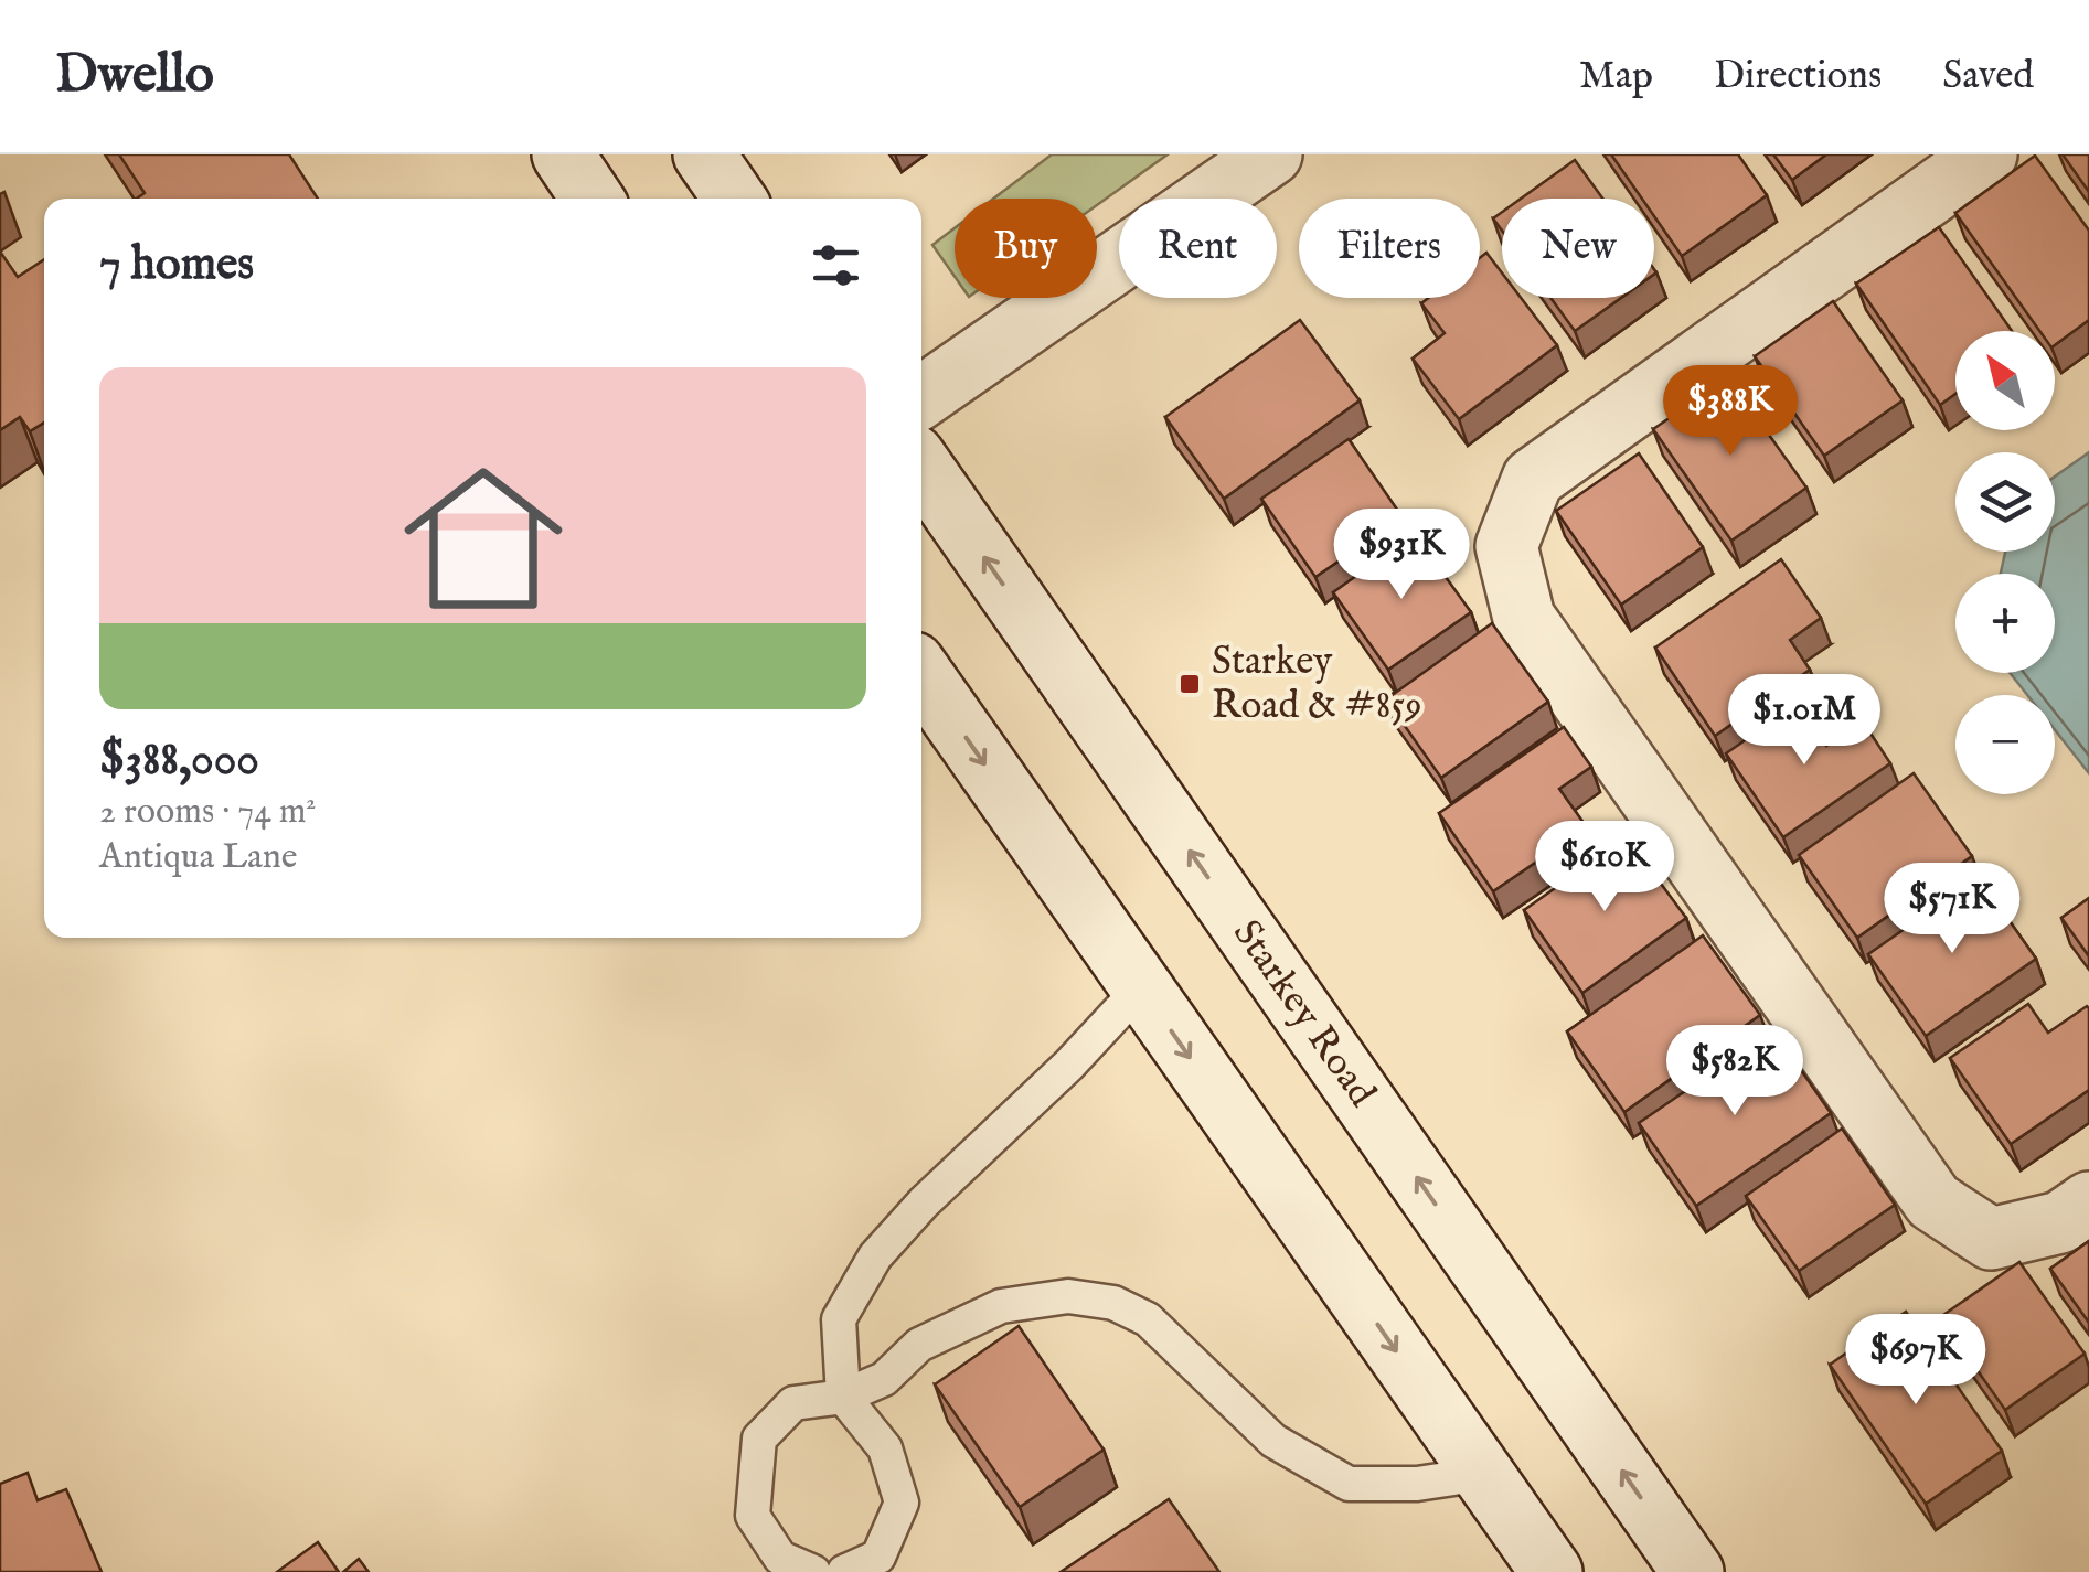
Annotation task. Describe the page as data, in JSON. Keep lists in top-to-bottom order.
{
  "streets": {
    "main road": ["Starkey Road"]
  },
  "places": {
    "transit": ["Starkey Road & #859"]
  },
  "north": "top left",
  "page": {
    "header": "Dwello",
    "nav": ["Map", "Directions", "Saved"],
    "chip": [
      "Buy",
      "Rent",
      "Filters",
      "New"
    ],
    "heading": "7 homes",
    "map_buttons": ["+", "−"],
    "list": [
      {
        "name": "$388,000",
        "note": "2 rooms · 74 m² · Antiqua Lane"
      }
    ],
    "price": [
      "$388K",
      "$931K",
      "$1.01M",
      "$610K",
      "$571K",
      "$582K",
      "$697K"
    ]
  }
}
